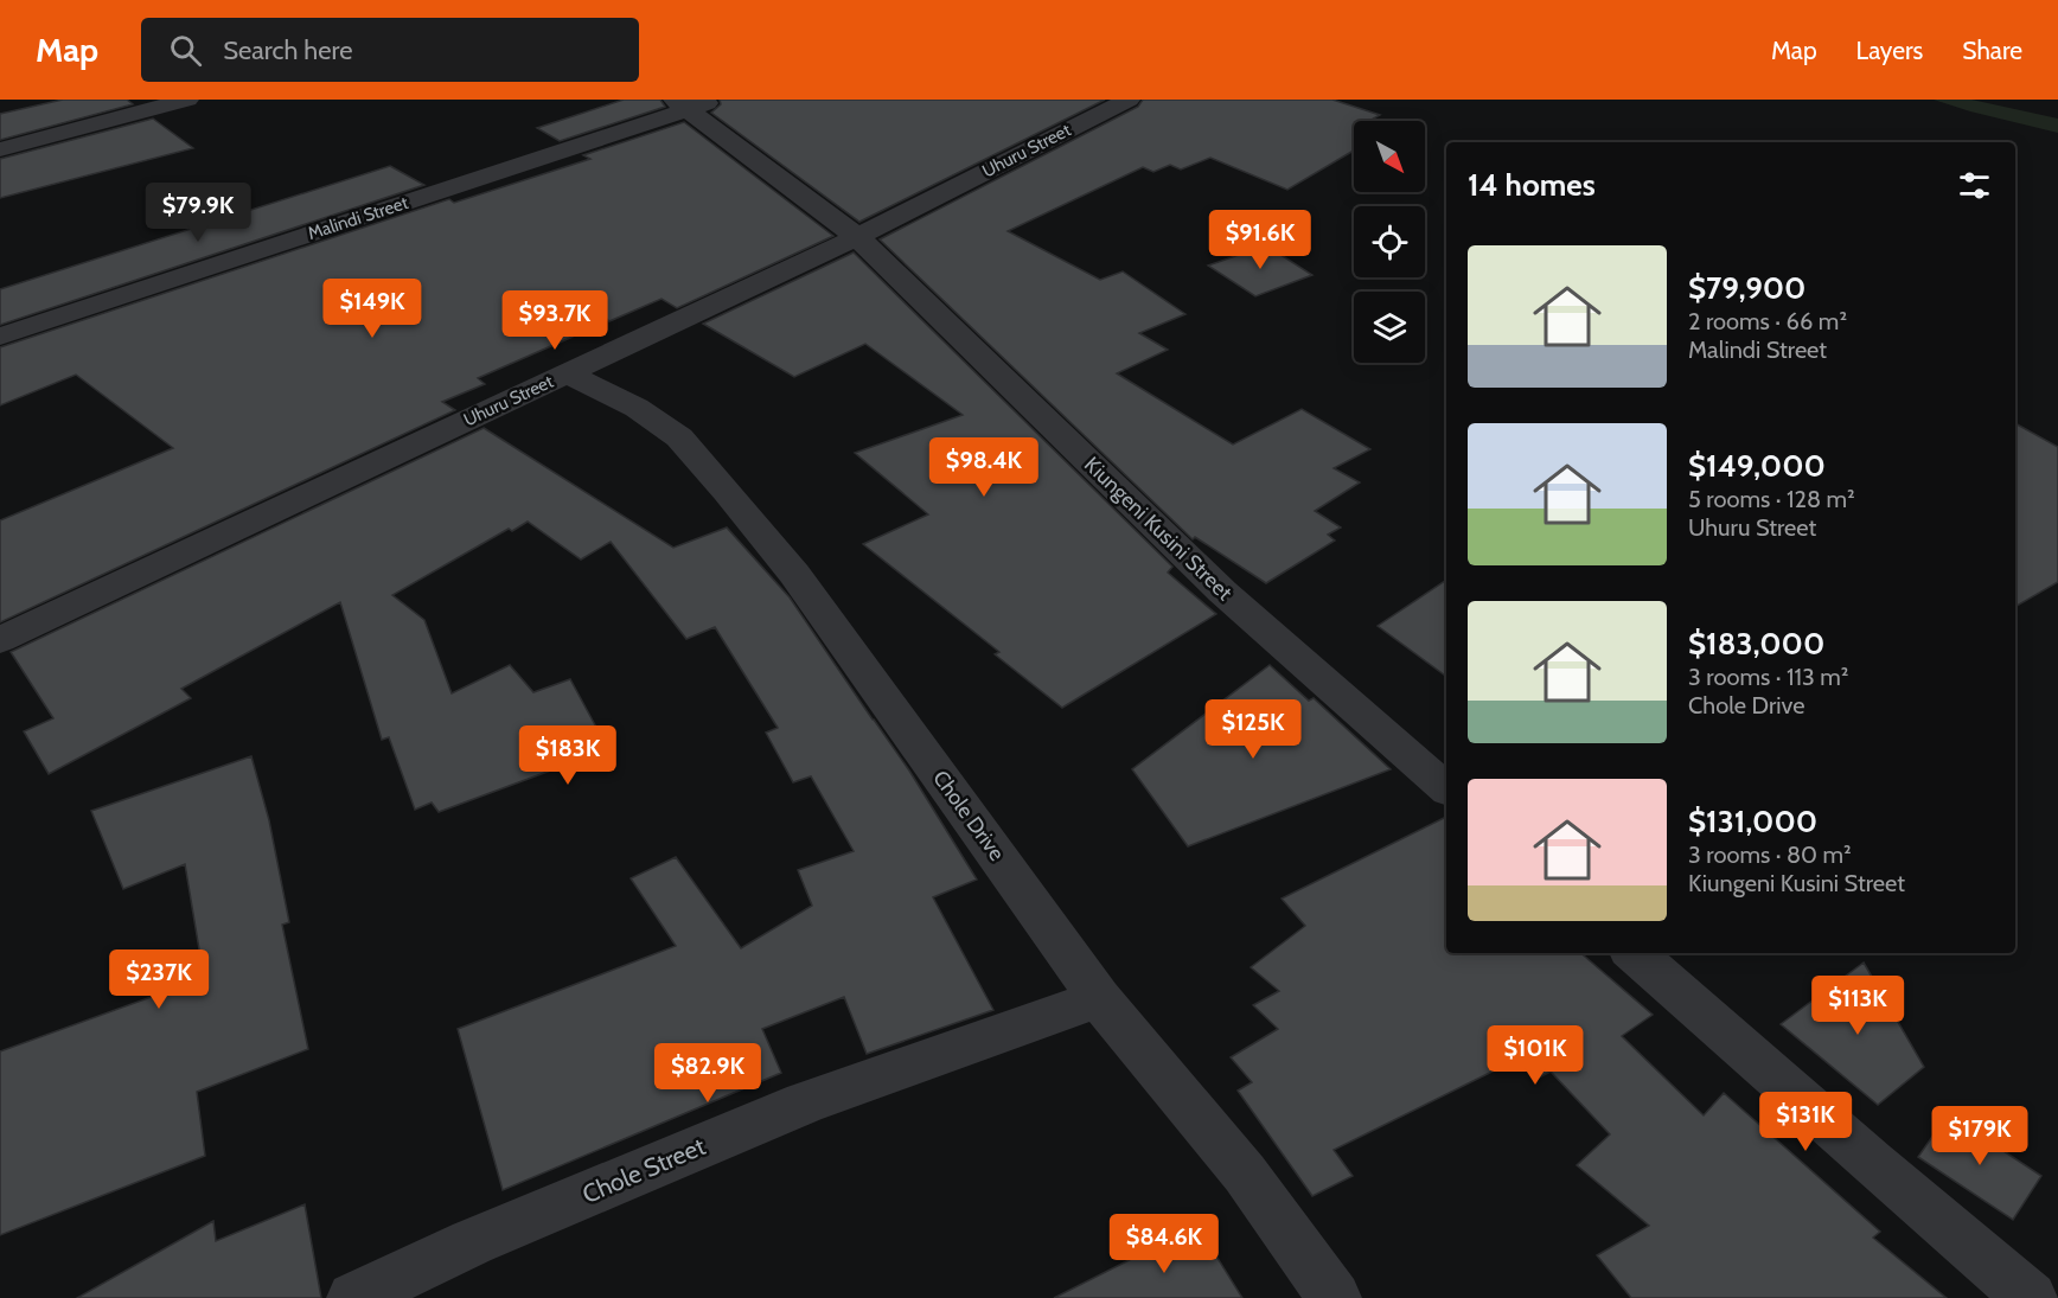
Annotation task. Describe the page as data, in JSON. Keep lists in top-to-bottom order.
{
  "streets": {
    "street": [
      "Uhuru Street",
      "Malindi Street",
      "Kiungeni Kusini Street",
      "Chole Drive",
      "Chole Street"
    ]
  },
  "crossings": [
    ["Uhuru Street", "Kiungeni Kusini Street"],
    ["Uhuru Street", "Chole Drive"],
    ["Malindi Street", "Kiungeni Kusini Street"],
    ["Chole Drive", "Chole Street"]
  ],
  "north": "bottom right",
  "page": {
    "header": "Map",
    "search": "Search here",
    "nav": ["Map", "Layers", "Share"],
    "heading": "14 homes",
    "price": [
      "$79.9K",
      "$91.6K",
      "$149K",
      "$93.7K",
      "$98.4K",
      "$125K",
      "$183K",
      "$237K",
      "$113K",
      "$101K",
      "$82.9K",
      "$131K",
      "$179K",
      "$84.6K"
    ],
    "list": [
      {
        "name": "$79,900",
        "note": "2 rooms · 66 m² · Malindi Street"
      },
      {
        "name": "$149,000",
        "note": "5 rooms · 128 m² · Uhuru Street"
      },
      {
        "name": "$183,000",
        "note": "3 rooms · 113 m² · Chole Drive"
      },
      {
        "name": "$131,000",
        "note": "3 rooms · 80 m² · Kiungeni Kusini Street"
      }
    ]
  }
}
